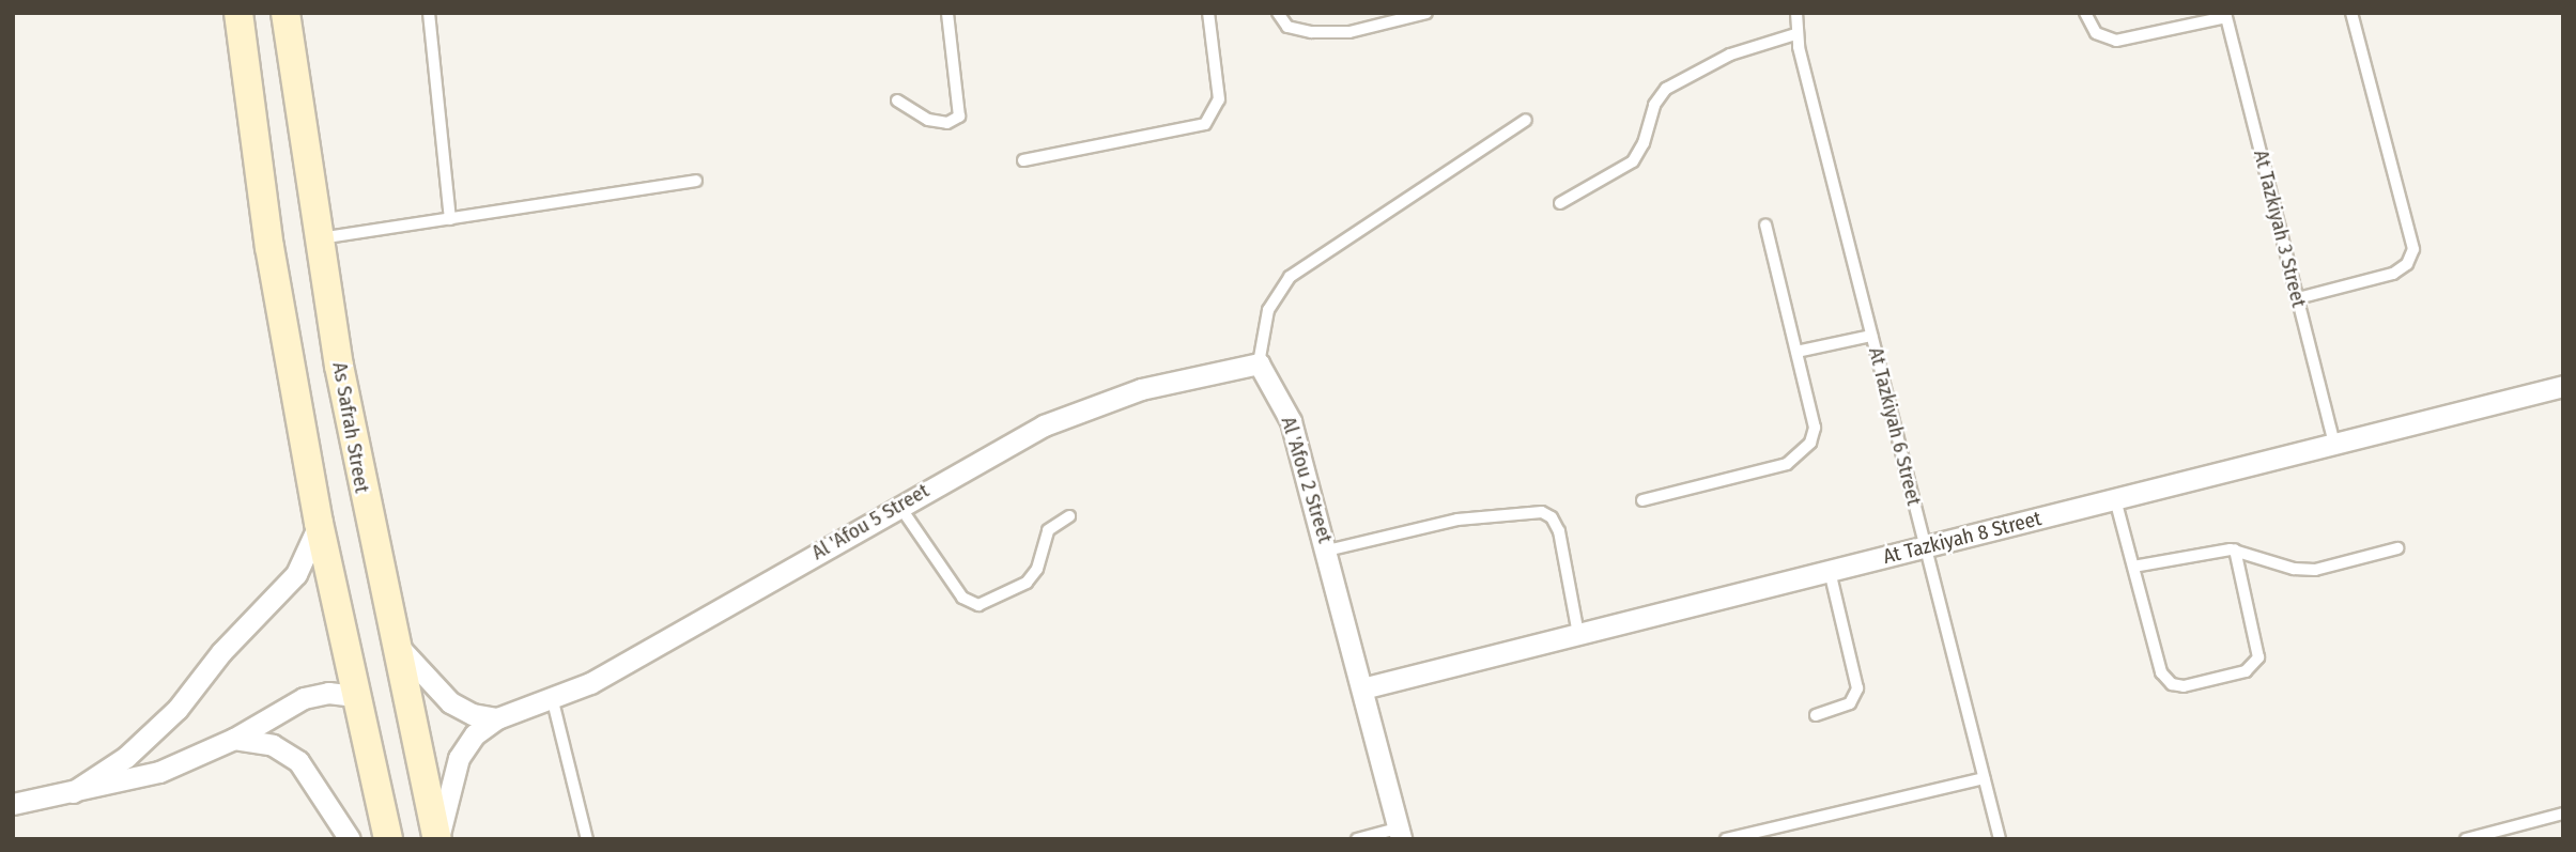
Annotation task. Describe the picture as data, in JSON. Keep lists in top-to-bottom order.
{
  "streets": {
    "street": [
      "As Safrah Street",
      "Al 'Afou 2 Street",
      "Al 'Afou 5 Street",
      "At Tazkiyah 8 Street"
    ],
    "lane": ["At Tazkiyah 3 Street", "At Tazkiyah 6 Street"]
  },
  "crossings": [
    ["At Tazkiyah 3 Street", "At Tazkiyah 8 Street"],
    ["At Tazkiyah 6 Street", "At Tazkiyah 8 Street"],
    ["As Safrah Street", "Al 'Afou 5 Street"],
    ["Al 'Afou 2 Street", "Al 'Afou 5 Street"],
    ["Al 'Afou 2 Street", "At Tazkiyah 8 Street"]
  ]
}
